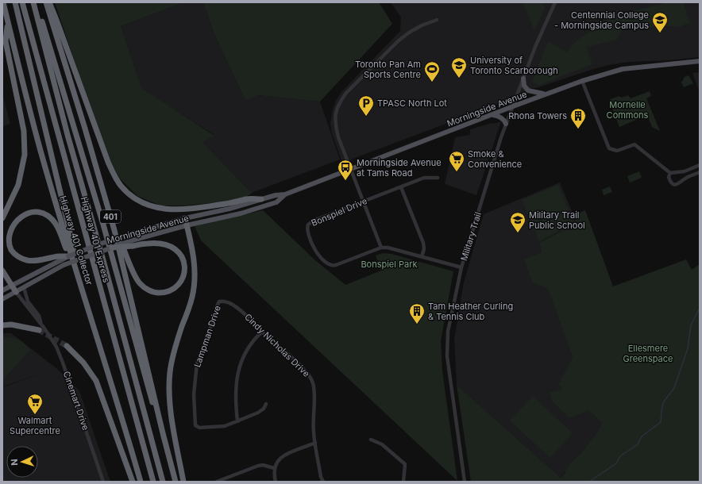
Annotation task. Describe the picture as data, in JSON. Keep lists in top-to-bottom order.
{
  "streets": {
    "highway": ["401", "Highway 401 Express", "Highway 401 Collector"],
    "main road": ["Morningside Avenue"],
    "street": [
      "Bonspiel Drive",
      "Military Trail",
      "Lampman Drive",
      "Cindy Nicholas Drive",
      "Cinemart Drive"
    ]
  },
  "crossings": [
    ["Morningside Avenue", "Military Trail"],
    ["Morningside Avenue", "Highway 401 Collector"],
    ["Morningside Avenue", "Cinemart Drive"],
    ["Bonspiel Drive", "Military Trail"],
    ["Lampman Drive", "Cindy Nicholas Drive"]
  ],
  "parks": ["Mornelle Commons", "Bonspiel Park", "Ellesmere Greenspace"],
  "places": {
    "school or university": ["Centennial College - Morningside Campus", "University of Toronto Scarborough", "Military Trail Public School"],
    "sports": ["Toronto Pan Am Sports Centre"],
    "parking": ["TPASC North Lot"],
    "building": ["Rhona Towers", "Tam Heather Curling & Tennis Club"],
    "supermarket": ["Smoke & Convenience", "Walmart Supercentre"],
    "bus stop": ["Morningside Avenue at Tams Road"]
  },
  "north": "left"
}
